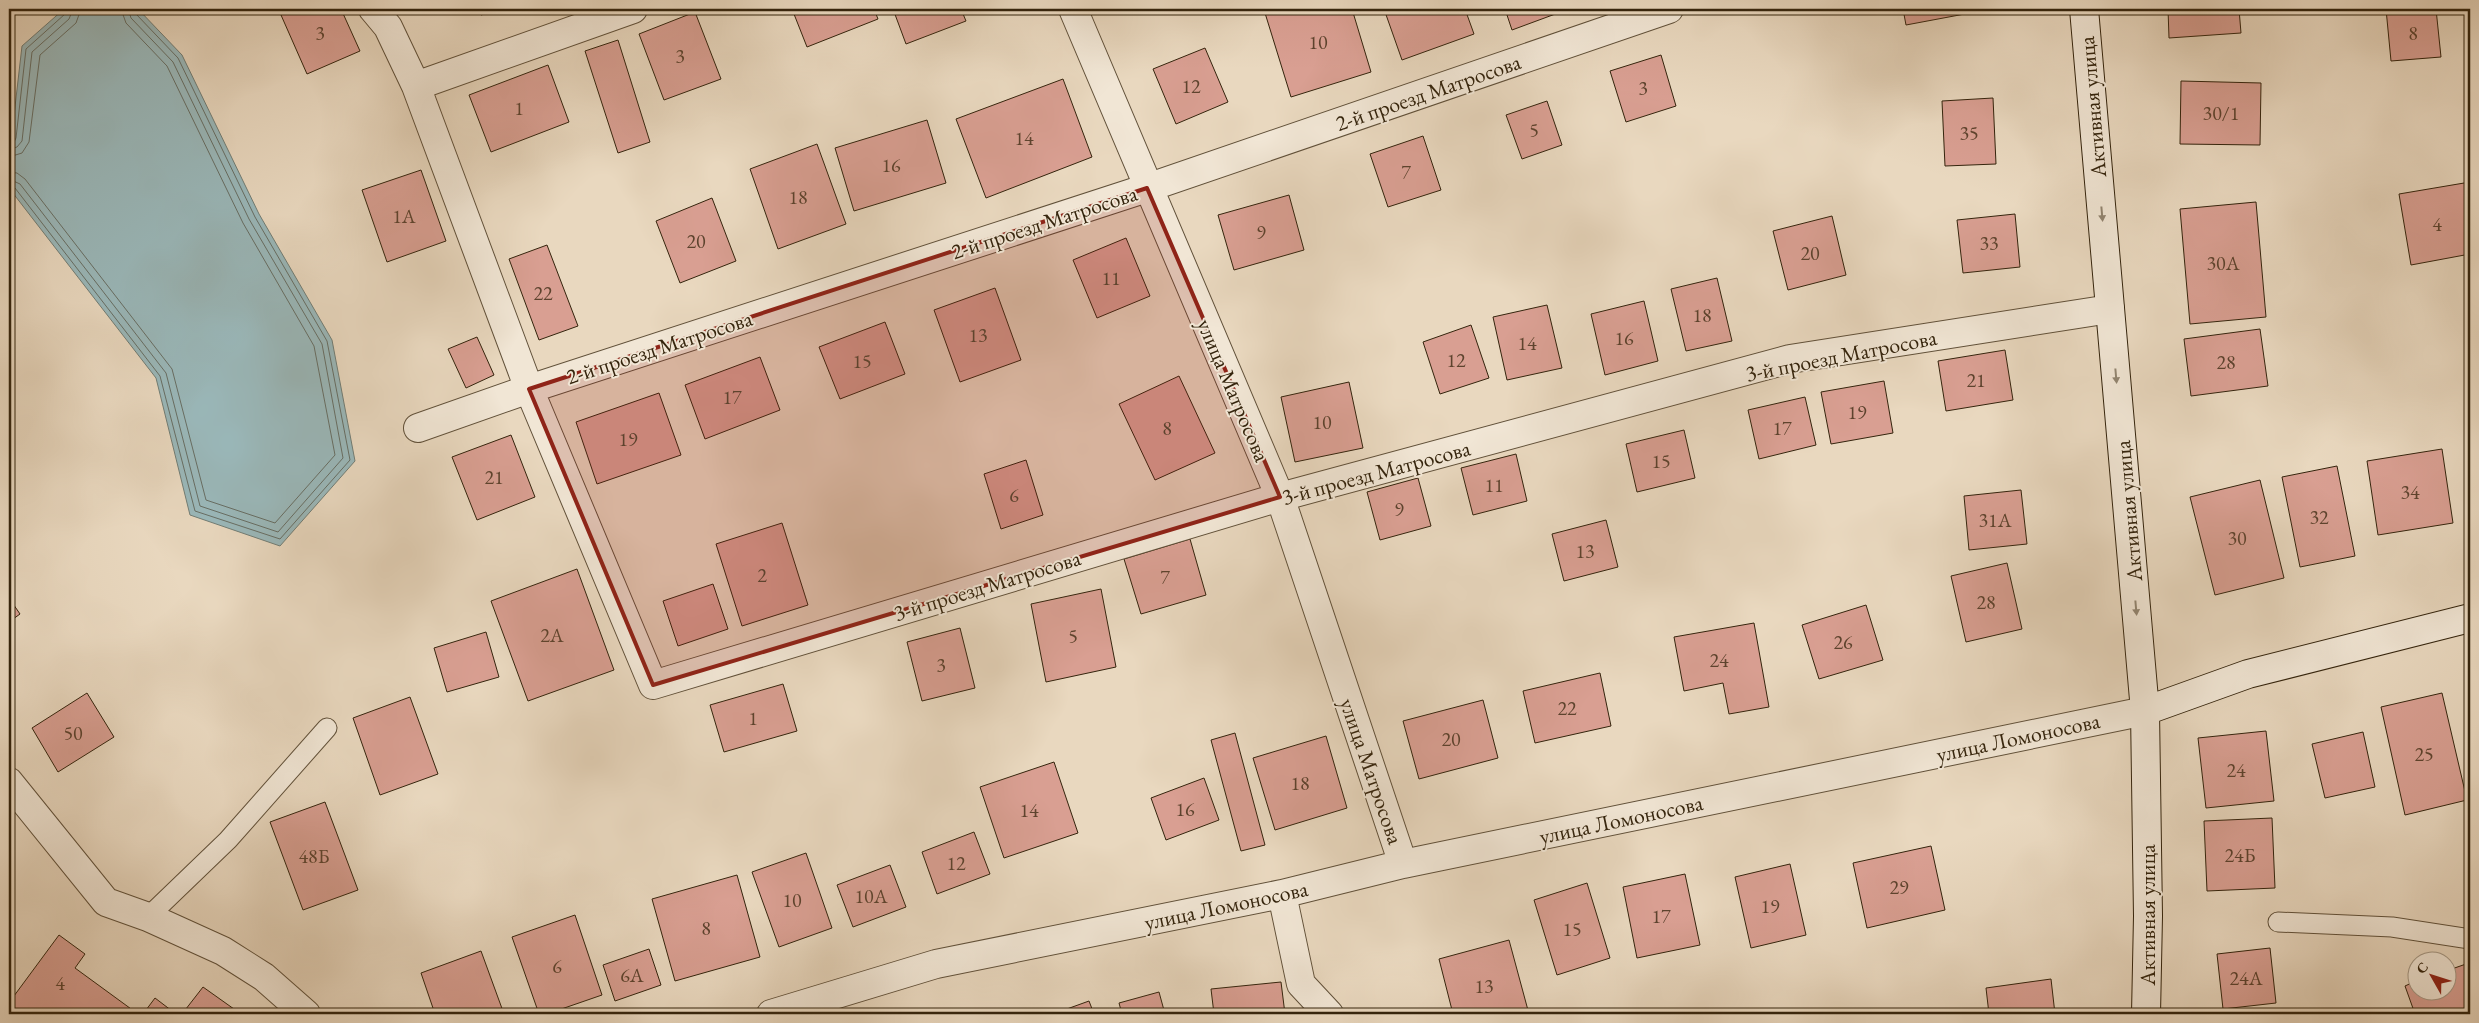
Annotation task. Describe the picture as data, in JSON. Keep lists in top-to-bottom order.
{
  "streets": {
    "street": [
      "2-й проезд Матросова",
      "Активная улица",
      "3-й проезд Матросова",
      "улица Матросова",
      "улица Ломоносова"
    ]
  },
  "crossings": [
    ["2-й проезд Матросова", "3-й проезд Матросова"],
    ["2-й проезд Матросова", "улица Матросова"],
    ["Активная улица", "3-й проезд Матросова"],
    ["Активная улица", "улица Ломоносова"],
    ["3-й проезд Матросова", "улица Матросова"],
    ["улица Матросова", "улица Ломоносова"]
  ],
  "one_way": ["Активная улица"],
  "house_numbers": [
    "3",
    "8",
    "10",
    "3",
    "12",
    "3",
    "1",
    "30/1",
    "5",
    "35",
    "14",
    "16",
    "7",
    "18",
    "1А",
    "4",
    "9",
    "20",
    "33",
    "20",
    "30А",
    "11",
    "22",
    "18",
    "13",
    "16",
    "14",
    "12",
    "15",
    "28",
    "21",
    "17",
    "19",
    "10",
    "8",
    "17",
    "19",
    "15",
    "21",
    "11",
    "34",
    "6",
    "9",
    "32",
    "31А",
    "30",
    "13",
    "2",
    "7",
    "28",
    "2А",
    "5",
    "26",
    "24",
    "3",
    "22",
    "1",
    "50",
    "20",
    "25",
    "24",
    "18",
    "16",
    "14",
    "24Б",
    "48Б",
    "12",
    "29",
    "10А",
    "10",
    "19",
    "17",
    "8",
    "15",
    "6",
    "6А",
    "24А",
    "4",
    "13"
  ],
  "north": "top left"
}
